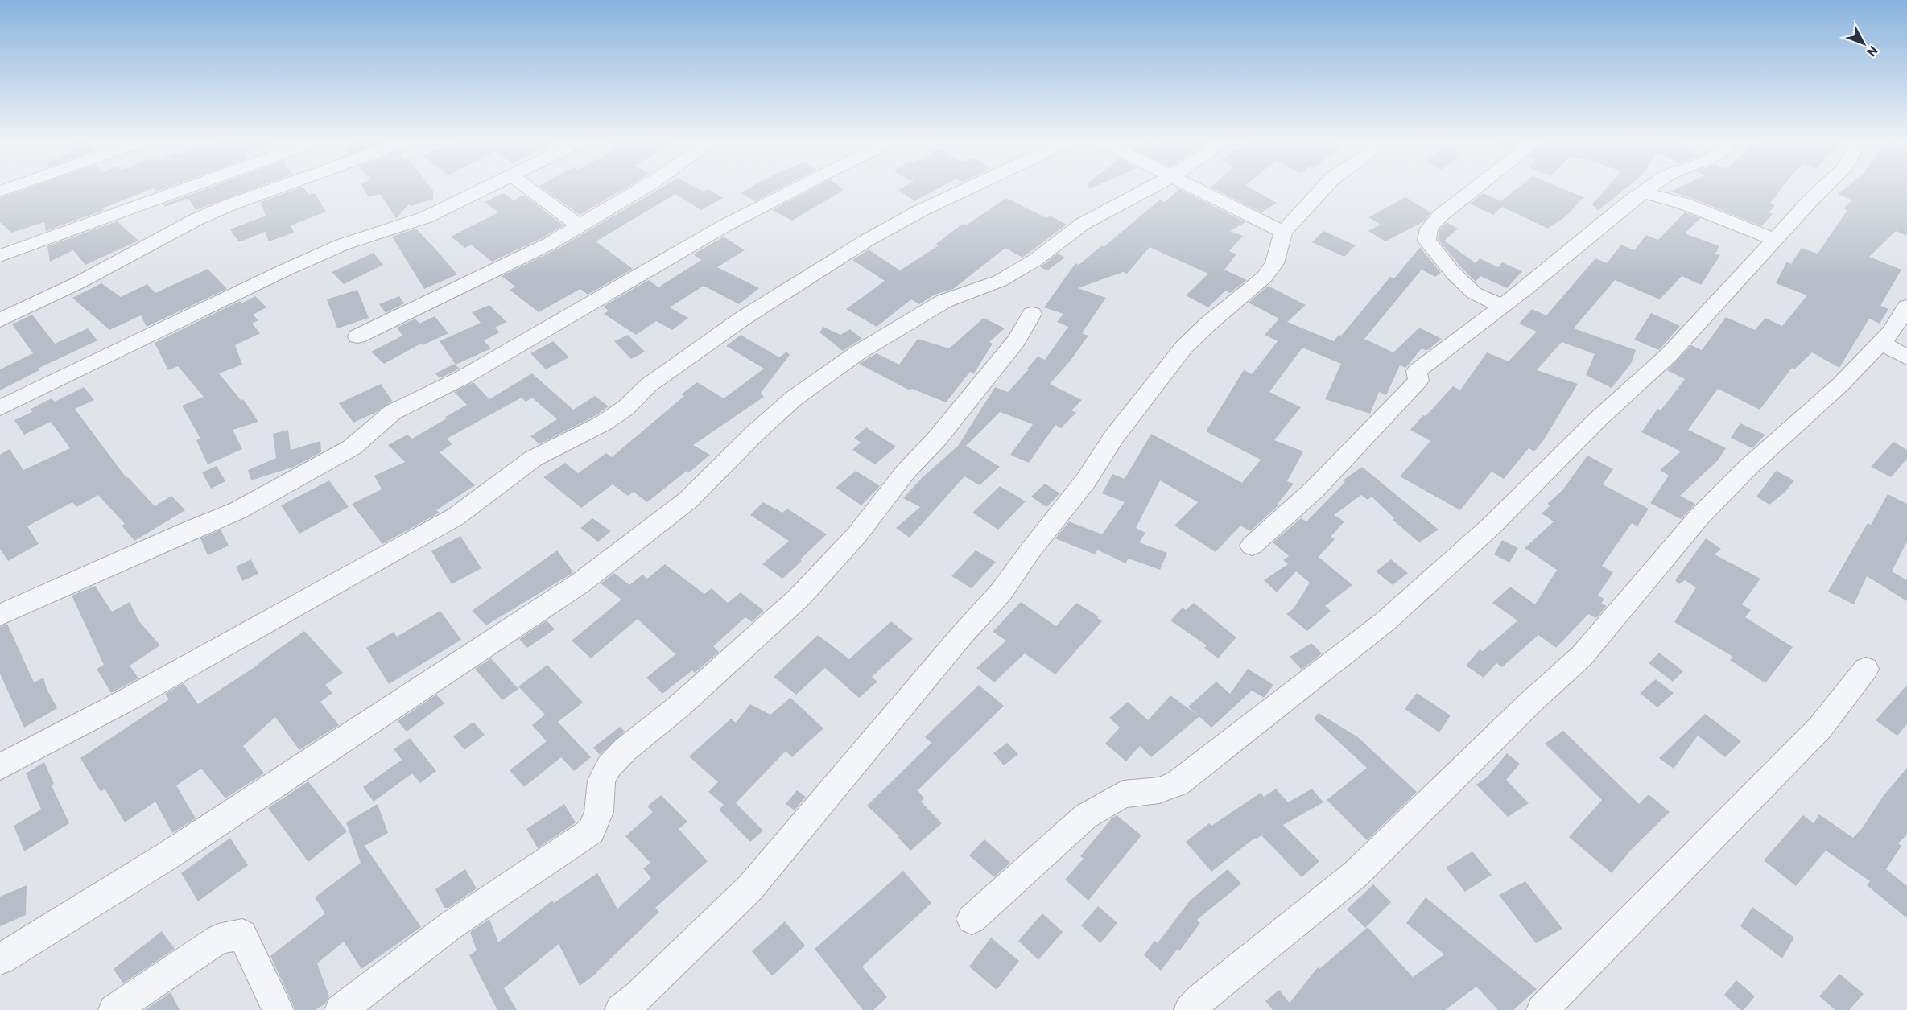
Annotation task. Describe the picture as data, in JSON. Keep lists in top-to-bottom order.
{
  "north": "bottom right"
}
